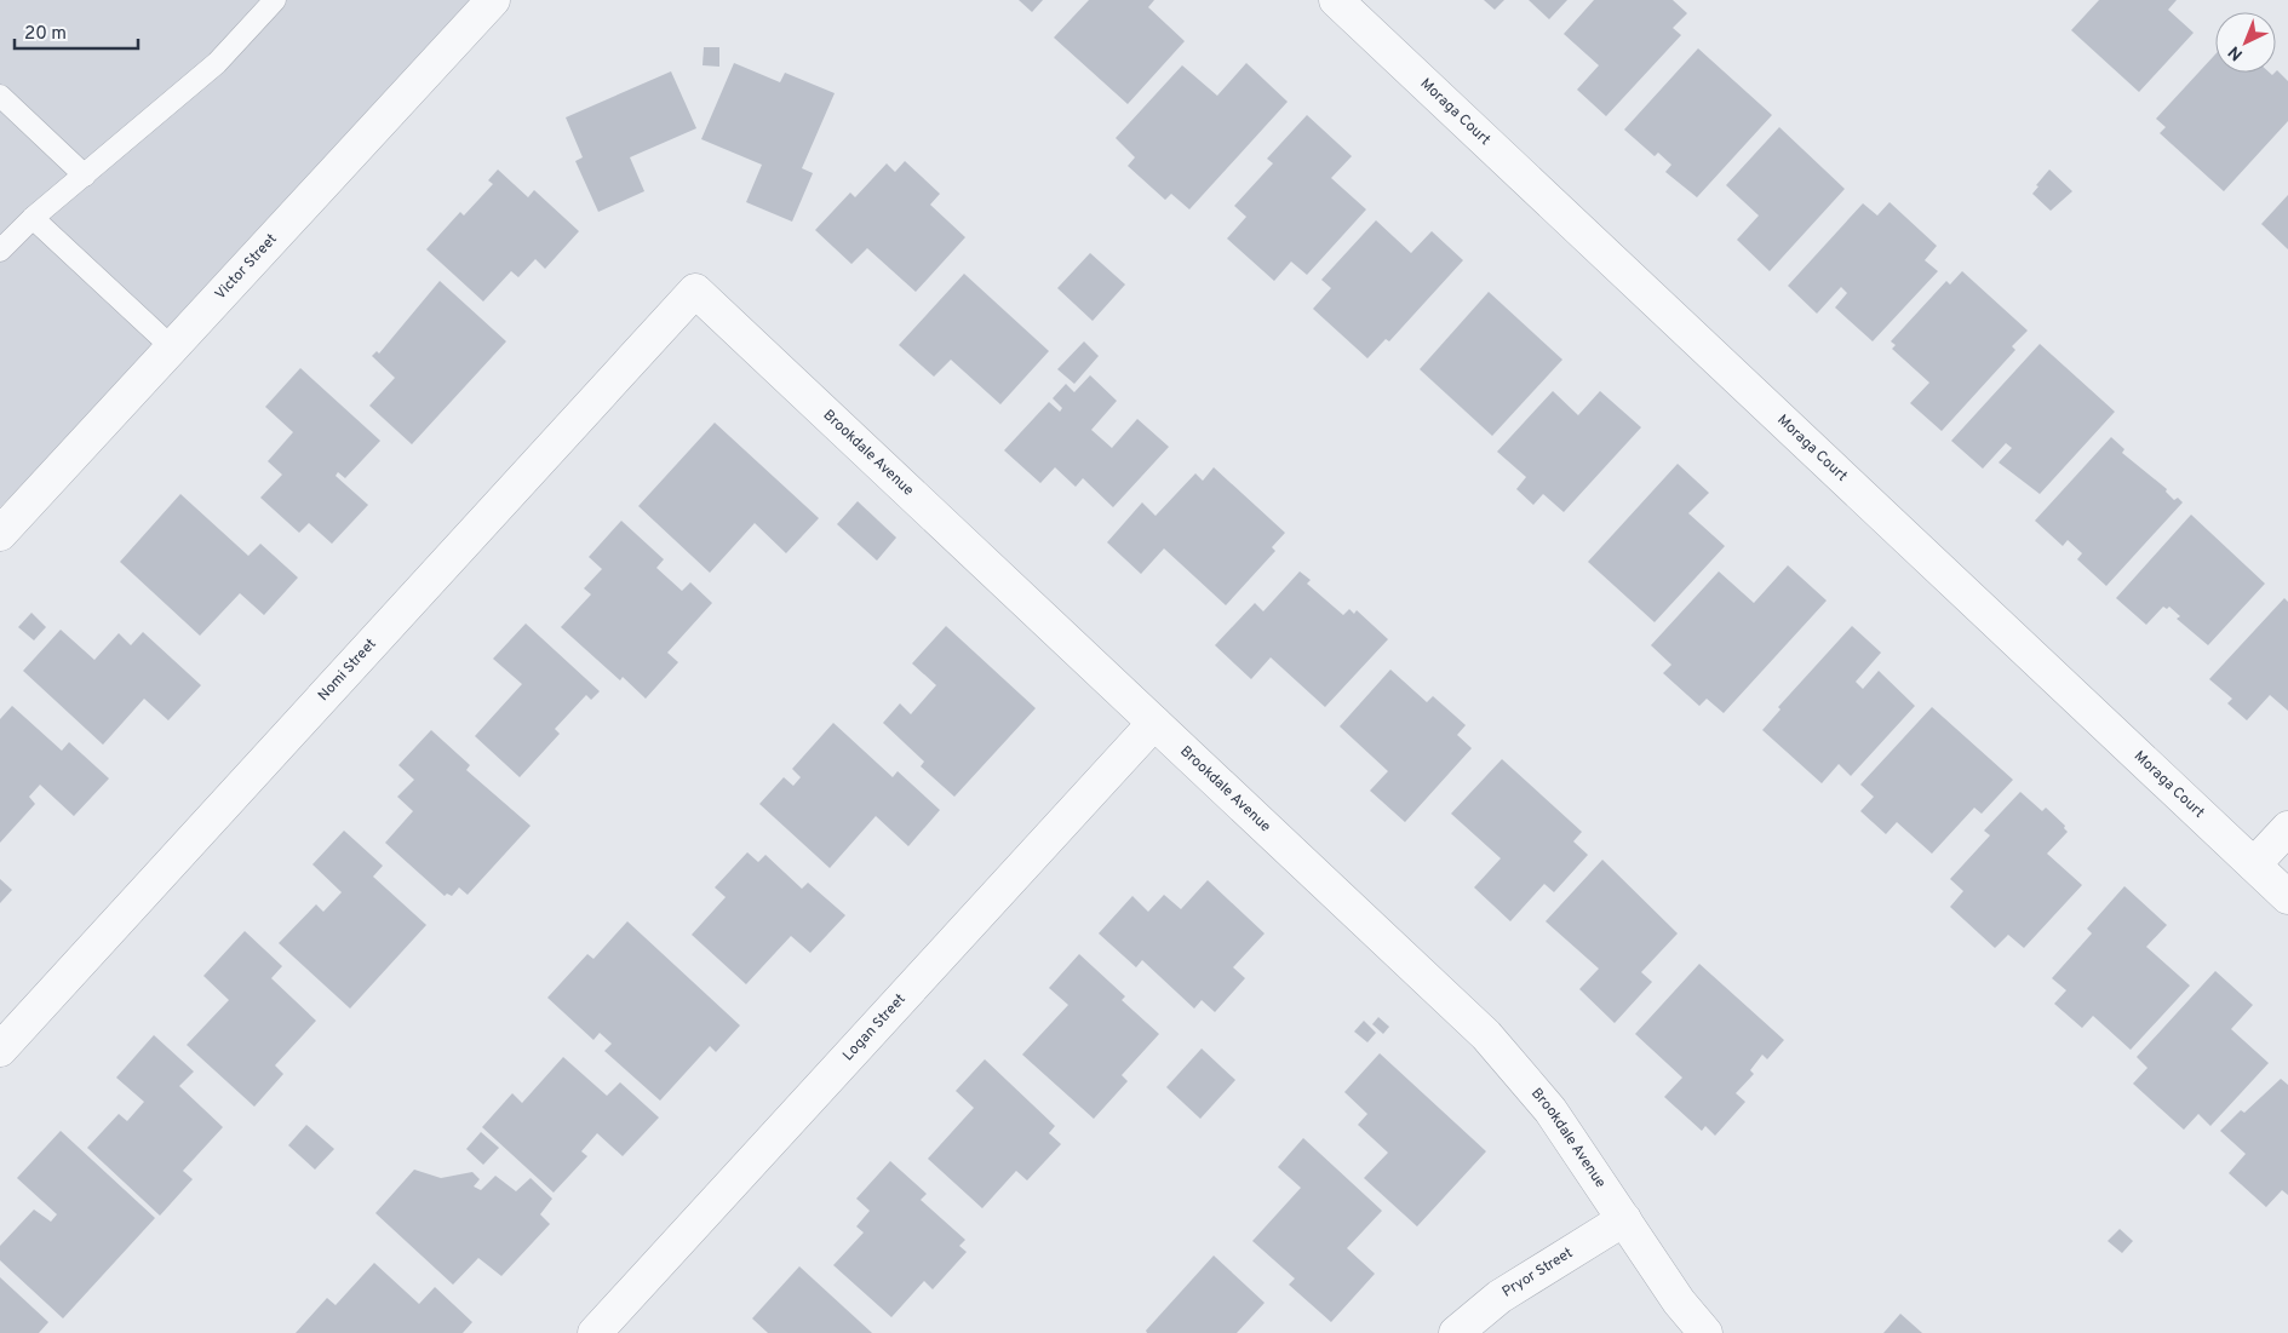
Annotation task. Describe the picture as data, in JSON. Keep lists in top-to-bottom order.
{
  "streets": {
    "street": [
      "Moraga Court",
      "Victor Street",
      "Brookdale Avenue",
      "Nomi Street",
      "Logan Street",
      "Pryor Street"
    ]
  },
  "crossings": [
    ["Brookdale Avenue", "Nomi Street"],
    ["Brookdale Avenue", "Logan Street"],
    ["Brookdale Avenue", "Pryor Street"]
  ],
  "scale_bar": "20 m",
  "north": "bottom left"
}
